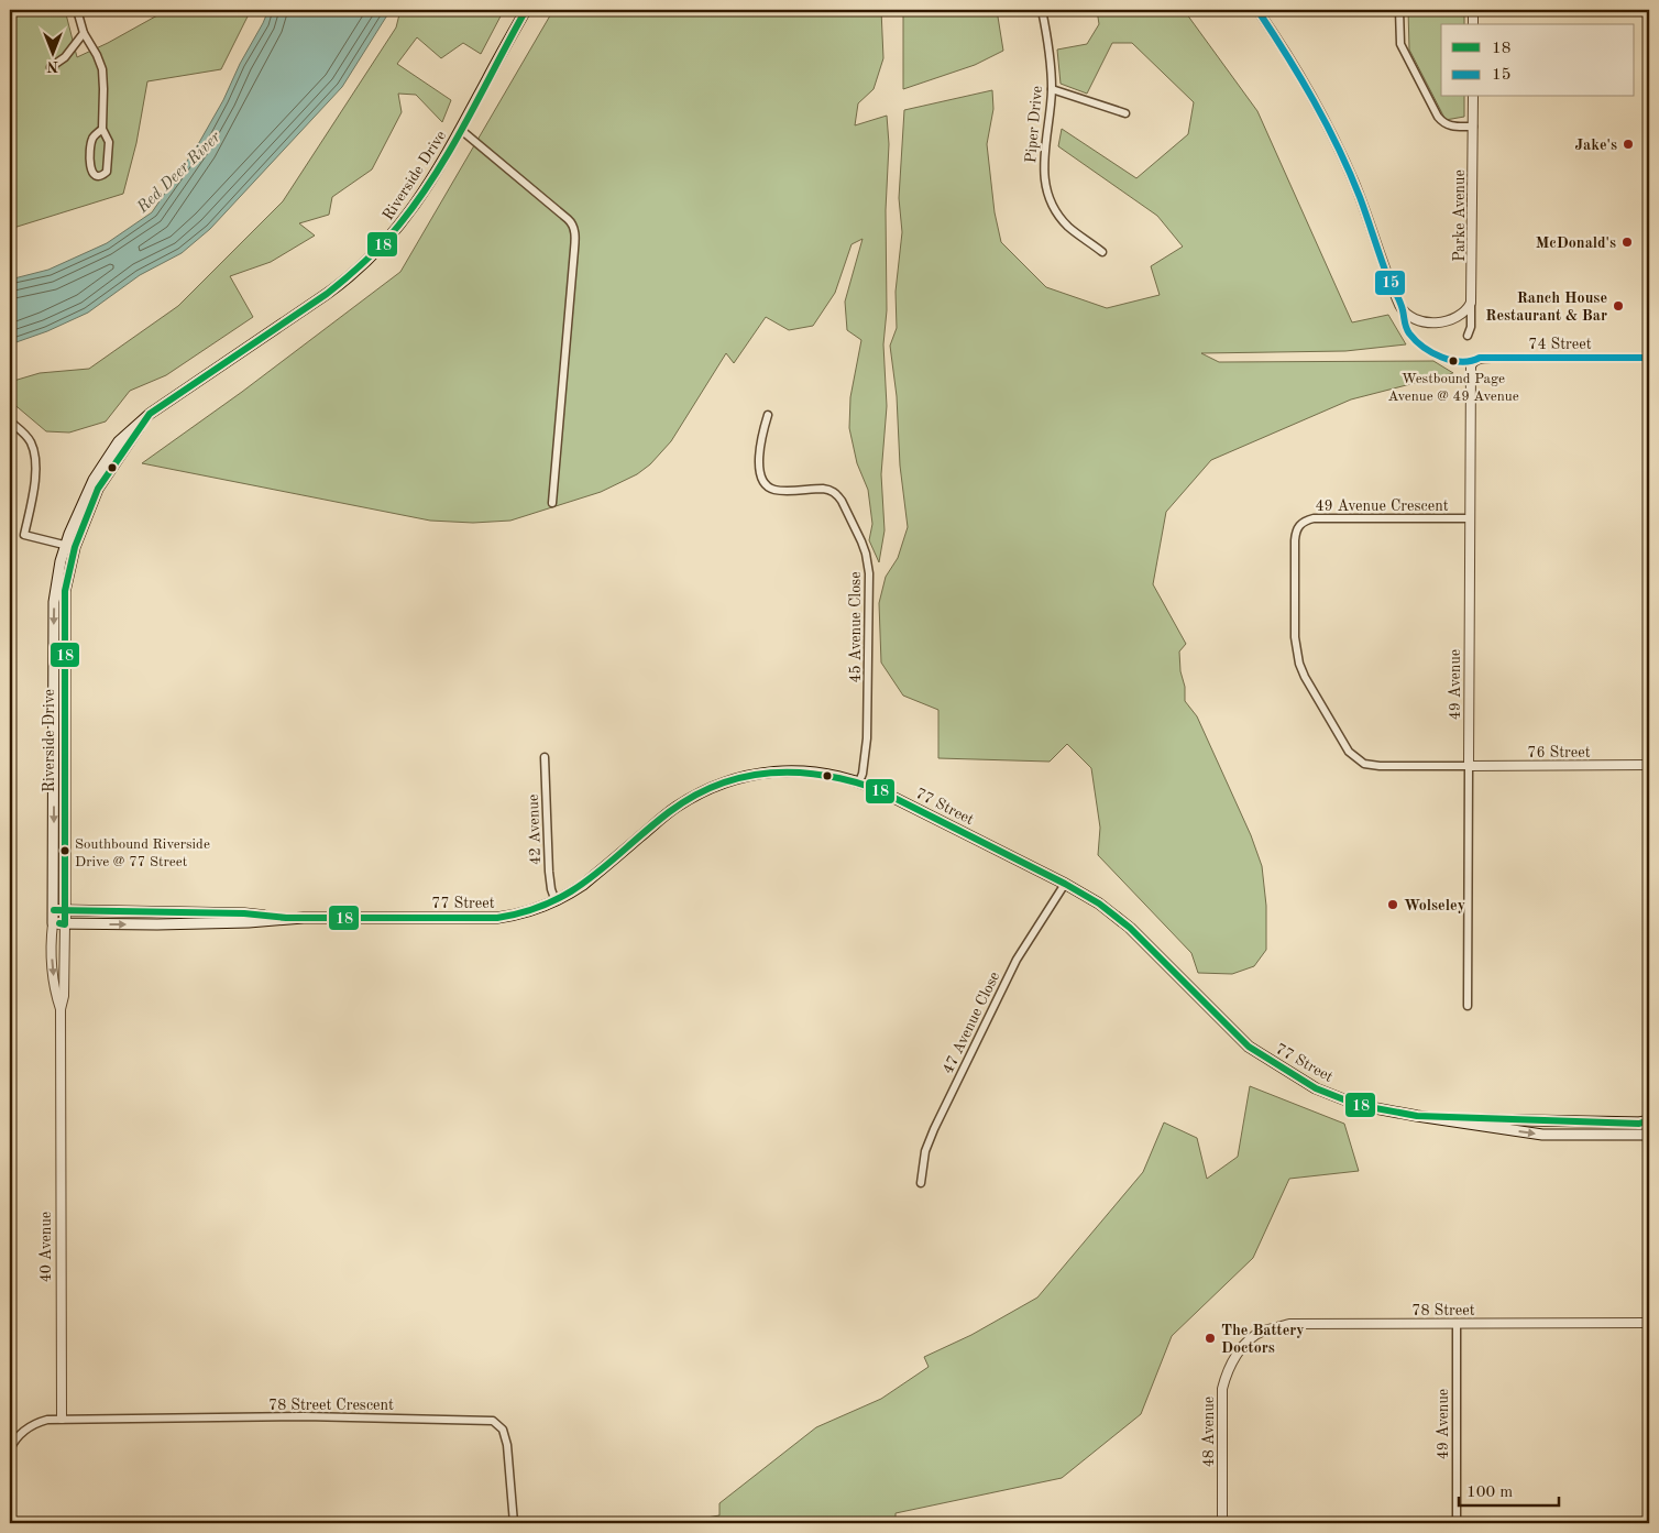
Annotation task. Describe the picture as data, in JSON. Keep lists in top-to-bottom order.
{
  "streets": {
    "main road": ["Riverside Drive", "77 Street", "40 Avenue"],
    "street": [
      "Piper Drive",
      "Parke Avenue",
      "74 Street",
      "49 Avenue Crescent",
      "45 Avenue Close",
      "49 Avenue",
      "76 Street",
      "42 Avenue",
      "47 Avenue Close",
      "78 Street",
      "78 Street Crescent",
      "48 Avenue"
    ]
  },
  "crossings": [
    ["Riverside Drive", "77 Street"],
    ["Riverside Drive", "40 Avenue"],
    ["74 Street", "49 Avenue"],
    ["49 Avenue Crescent", "49 Avenue"],
    ["49 Avenue Crescent", "76 Street"],
    ["45 Avenue Close", "77 Street"],
    ["49 Avenue", "76 Street"],
    ["49 Avenue", "78 Street"],
    ["77 Street", "42 Avenue"],
    ["77 Street", "47 Avenue Close"],
    ["77 Street", "40 Avenue"],
    ["40 Avenue", "78 Street Crescent"],
    ["78 Street", "48 Avenue"]
  ],
  "water": ["Red Deer River"],
  "places": [
    "Jake's",
    "McDonald's",
    "Ranch House Restaurant & Bar",
    "Westbound Page Avenue @ 49 Avenue",
    "Southbound Riverside Drive @ 77 Street",
    "Wolseley",
    "The Battery Doctors"
  ],
  "lines": ["transit line 18", "transit line 15"],
  "legend": ["18", "15"],
  "scale_bar": "100 m",
  "north": "bottom"
}
